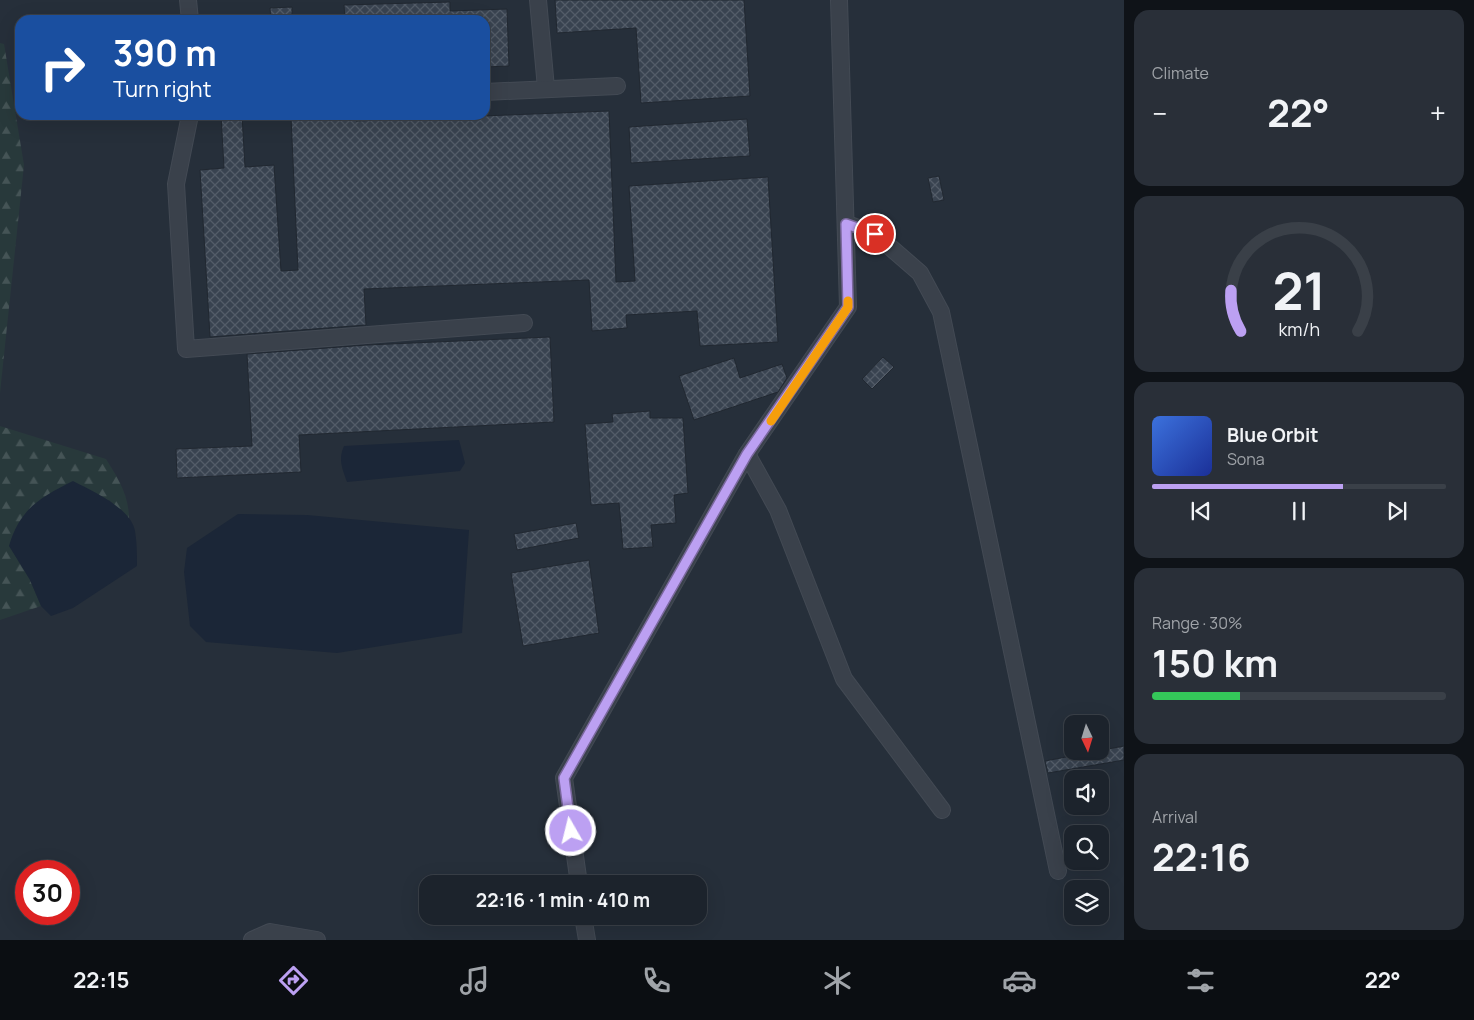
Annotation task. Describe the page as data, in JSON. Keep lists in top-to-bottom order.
{
  "north": "bottom",
  "page": {
    "tile": [
      "Climate",
      ["Range · 30%", "150 km"],
      ["Arrival", "22:16"]
    ],
    "turn": ["390 m", "Turn right"],
    "heat": ["−", "22°", "+"],
    "song": ["Blue Orbit", "Sona"],
    "limit": "30",
    "trip": "22:16 · 1 min · 410 m",
    "tabs": ["22:15", "22°"],
    "gauge": ["21", "km/h"]
  }
}
